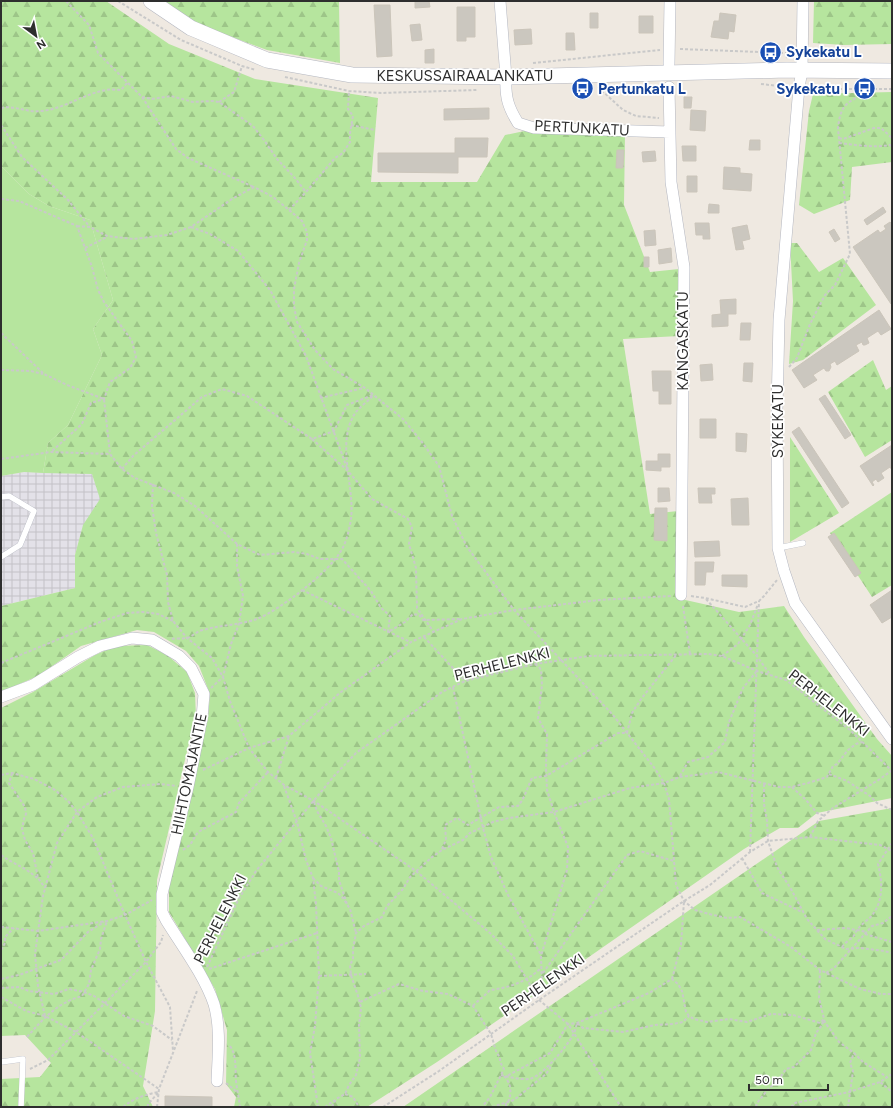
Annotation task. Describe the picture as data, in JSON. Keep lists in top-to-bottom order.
{
  "streets": {
    "street": [
      "KESKUSSAIRAALANKATU",
      "PERTUNKATU",
      "KANGASKATU",
      "SYKEKATU",
      "HIIHTOMAJANTIE"
    ],
    "path": ["PERHELENKKI"]
  },
  "crossings": [
    ["KESKUSSAIRAALANKATU", "PERTUNKATU"],
    ["KESKUSSAIRAALANKATU", "SYKEKATU"],
    ["PERTUNKATU", "KANGASKATU"],
    ["PERHELENKKI", "HIIHTOMAJANTIE"]
  ],
  "places": {
    "bus stop": ["Sykekatu L", "Pertunkatu L", "Sykekatu I"]
  },
  "scale_bar": "50 m",
  "north": "bottom right"
}
